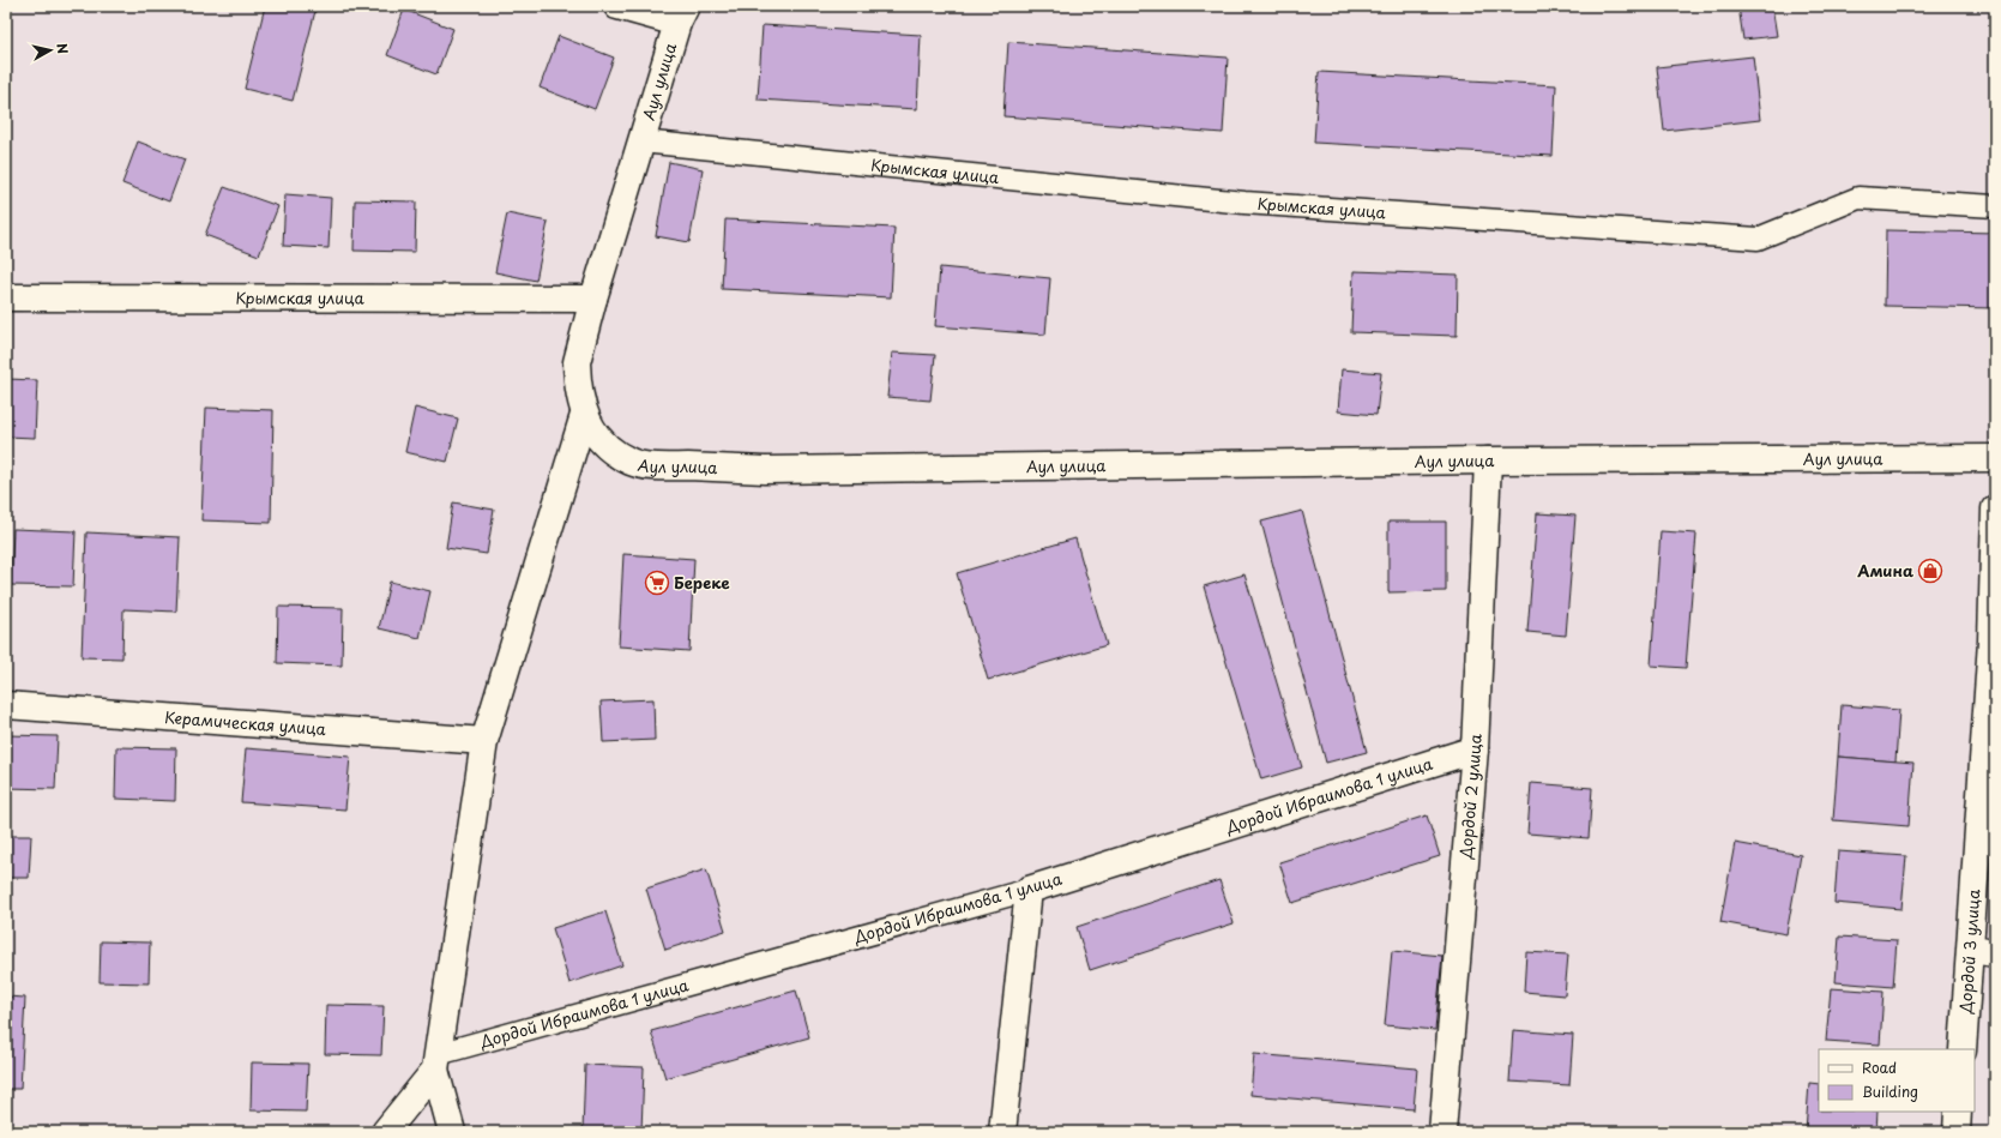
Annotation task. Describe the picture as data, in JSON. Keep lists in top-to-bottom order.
{
  "streets": {
    "street": [
      "Аул улица",
      "Крымская улица",
      "Керамическая улица",
      "Дордой Ибраимова 1 улица",
      "Дордой 2 улица",
      "Дордой 3 улица"
    ]
  },
  "crossings": [
    ["Аул улица", "Крымская улица"],
    ["Аул улица", "Дордой 2 улица"],
    ["Дордой Ибраимова 1 улица", "Дордой 2 улица"]
  ],
  "places": {
    "shop": ["Амина"],
    "supermarket": ["Береке"]
  },
  "legend": ["Road", "Building"],
  "north": "right"
}
